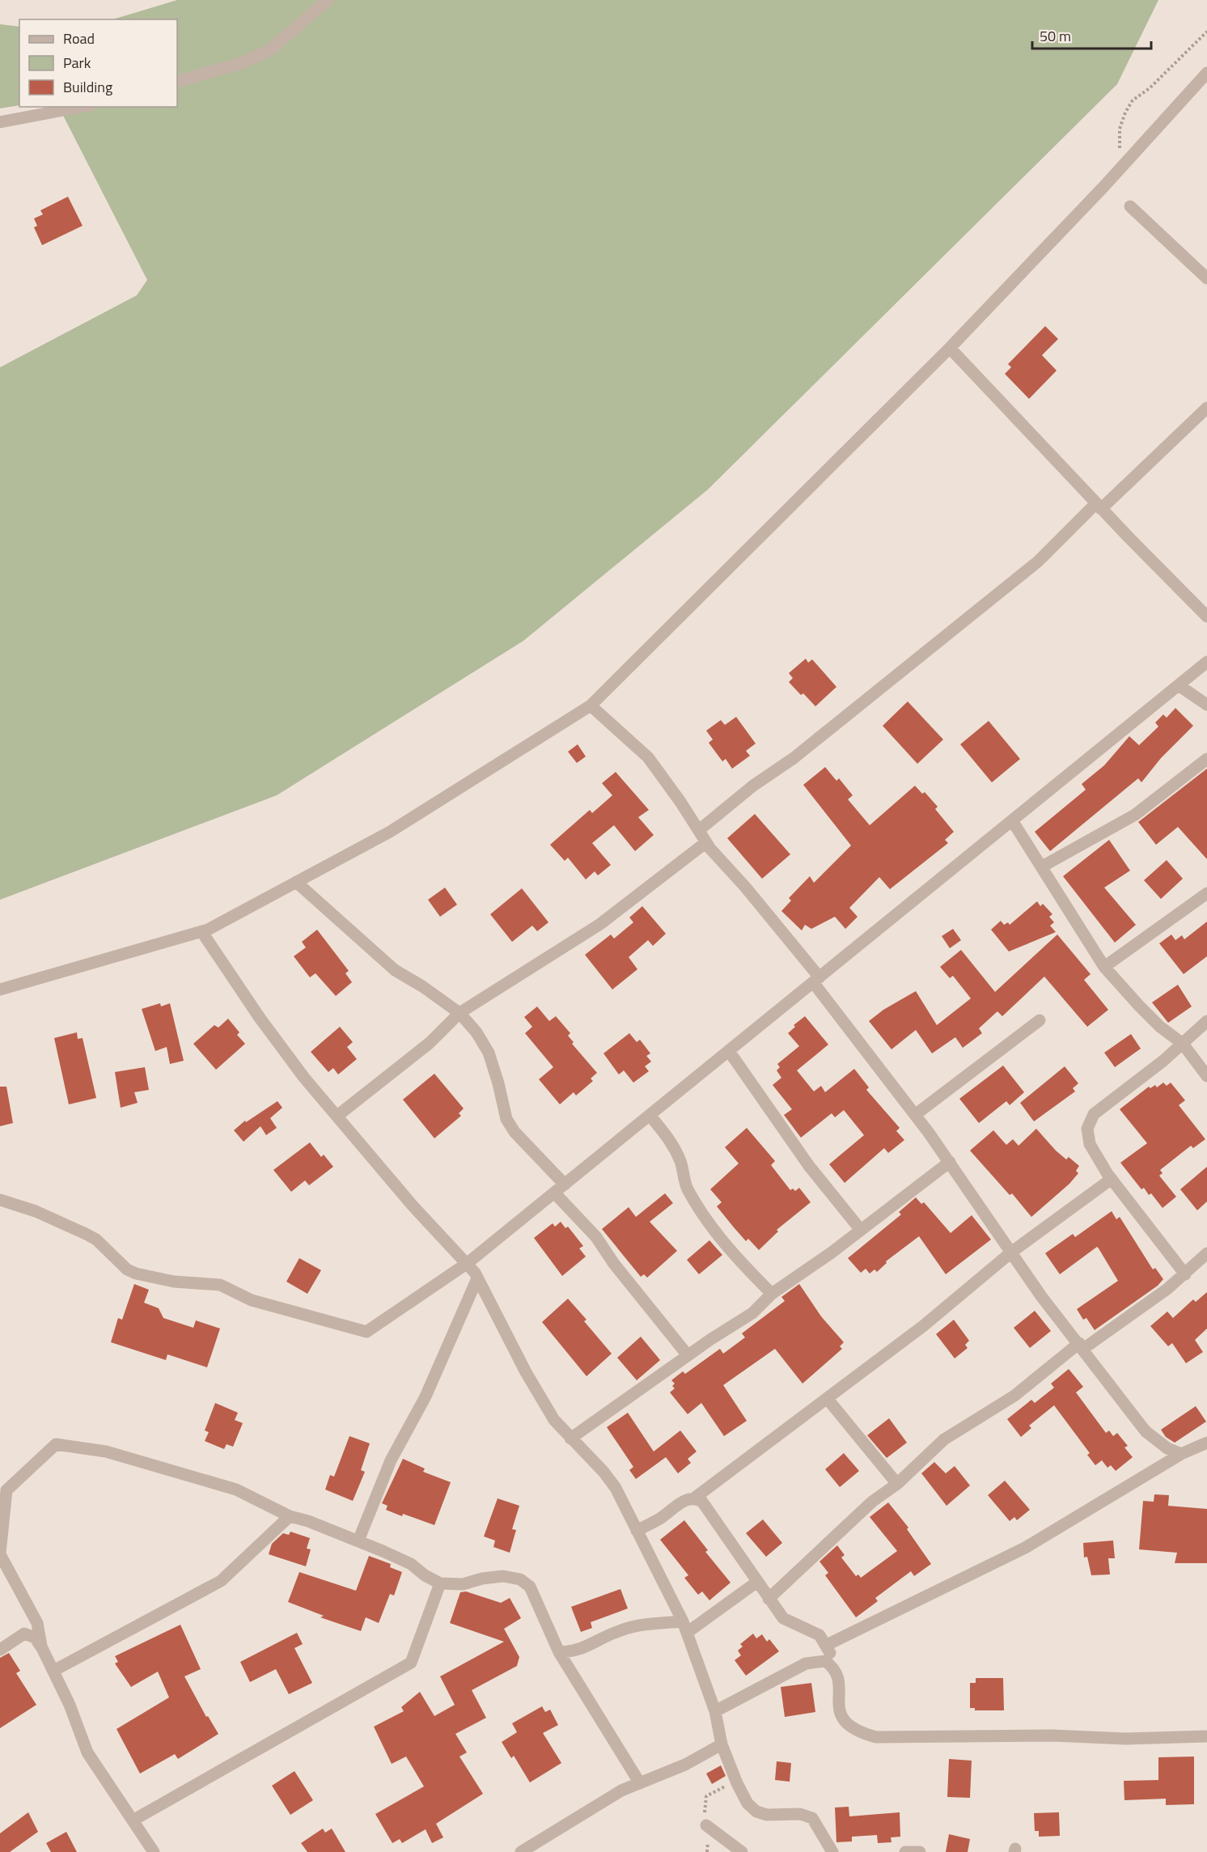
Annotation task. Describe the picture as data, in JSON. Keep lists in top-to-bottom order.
{
  "legend": ["Road", "Park", "Building"],
  "scale_bar": "50 m"
}
